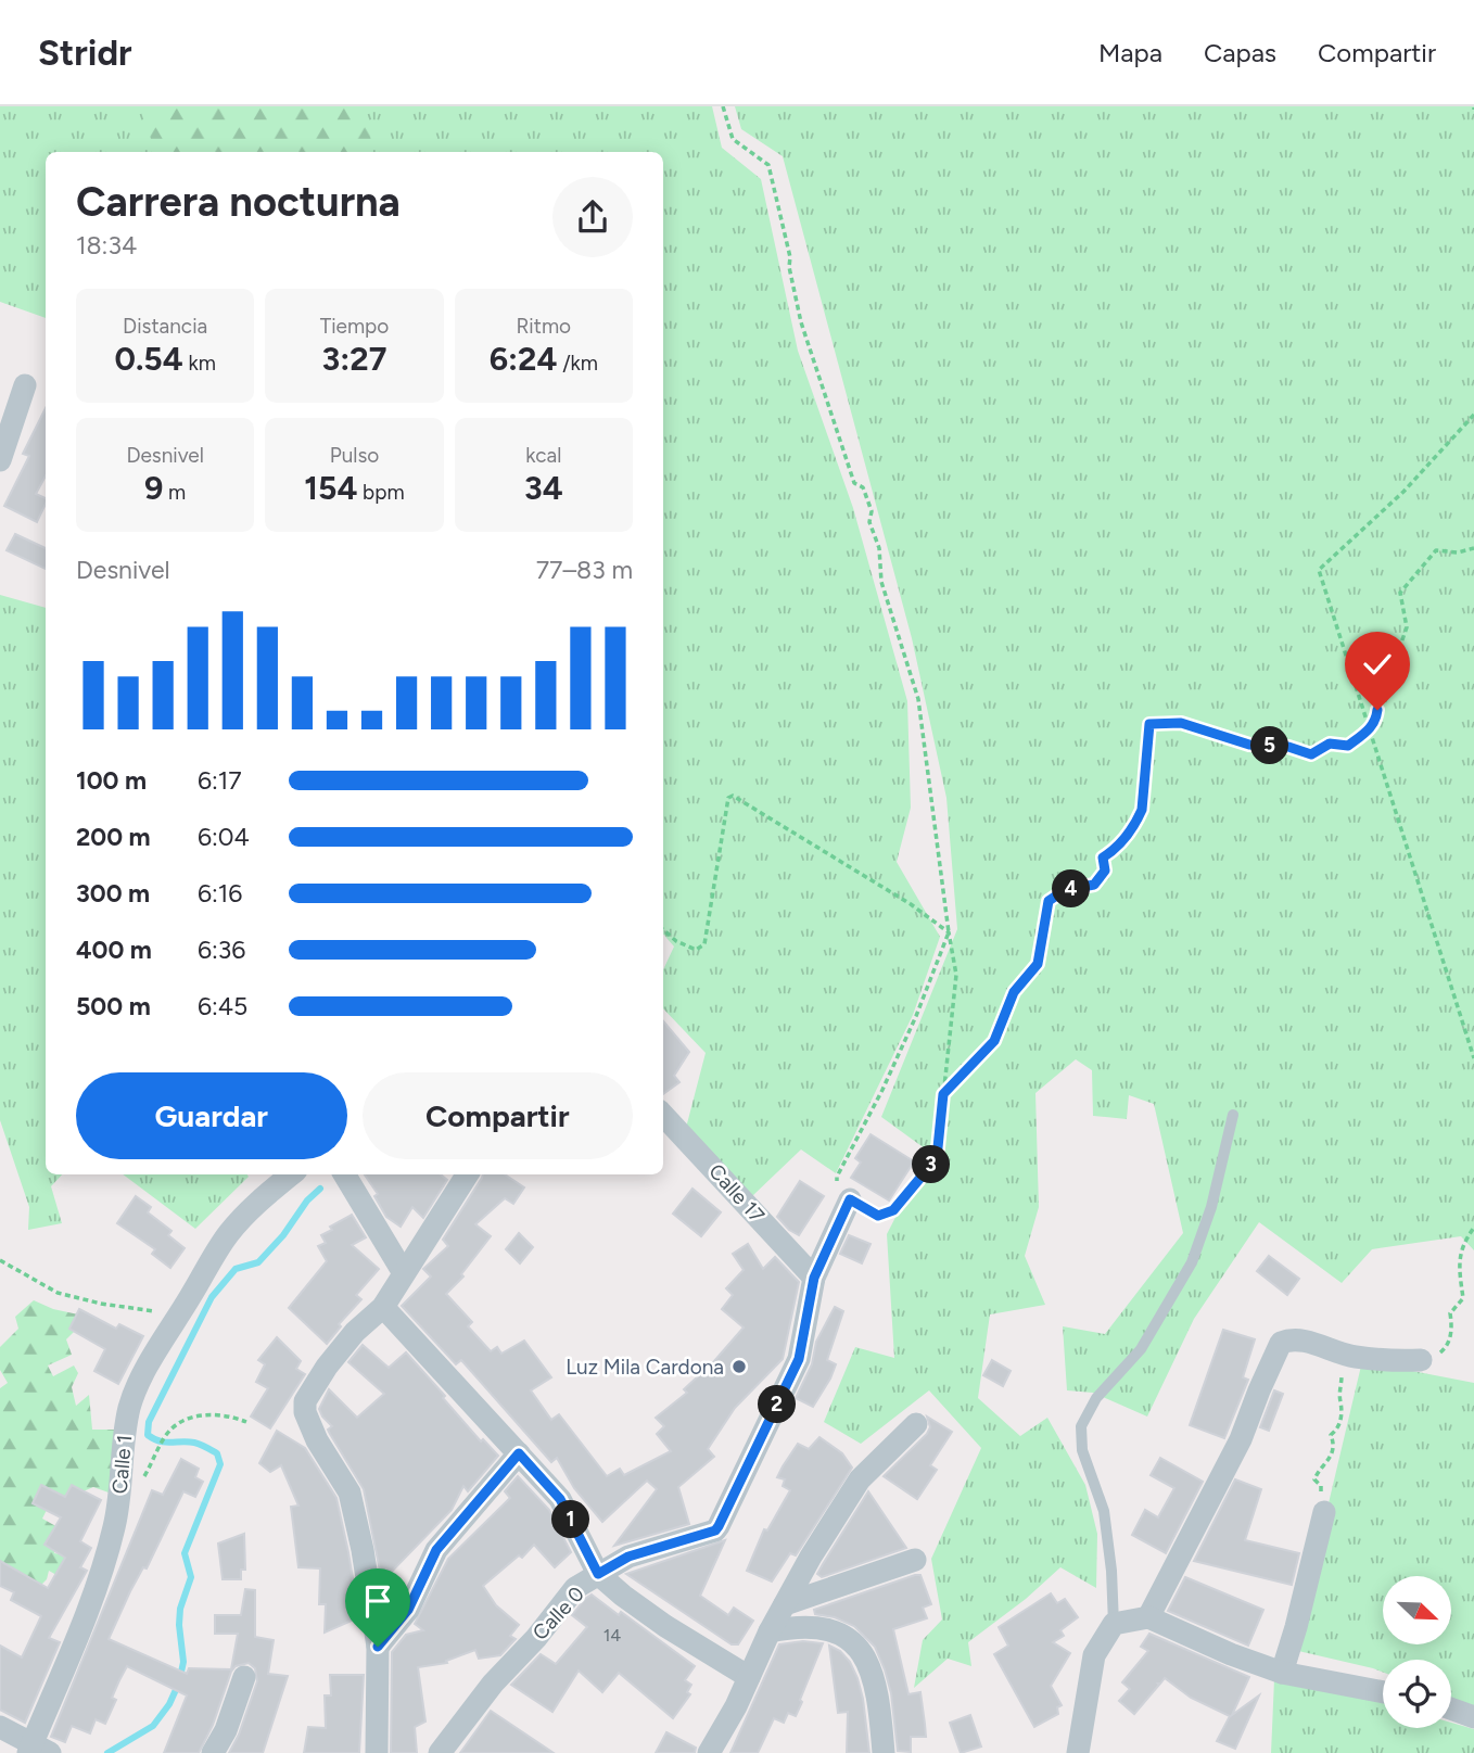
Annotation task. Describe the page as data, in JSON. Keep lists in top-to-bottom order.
{
  "streets": {
    "street": ["Calle 17", "Calle 1", "Calle 0"]
  },
  "crossings": [
    ["Calle 17", "Calle 0"]
  ],
  "places": ["Luz Mila Cardona"],
  "house_numbers": ["14"],
  "north": "bottom right",
  "page": {
    "header": "Stridr",
    "nav": ["Mapa", "Capas", "Compartir"],
    "heading": ["Carrera nocturna", "18:34"],
    "stats": [
      ["Distancia", "0.54 km"],
      ["Tiempo", "3:27"],
      ["Ritmo", "6:24 /km"],
      ["Desnivel", "9 m"],
      ["Pulso", "154 bpm"],
      ["kcal", "34"]
    ],
    "chart": ["Desnivel", "77–83 m"],
    "pins": [
      "5",
      "4",
      "3",
      "2",
      "1"
    ],
    "list": [
      {
        "name": "100 m",
        "note": "6:17"
      },
      {
        "name": "200 m",
        "note": "6:04"
      },
      {
        "name": "300 m",
        "note": "6:16"
      },
      {
        "name": "400 m",
        "note": "6:36"
      },
      {
        "name": "500 m",
        "note": "6:45"
      }
    ],
    "buttons": ["Guardar", "Compartir"]
  }
}
